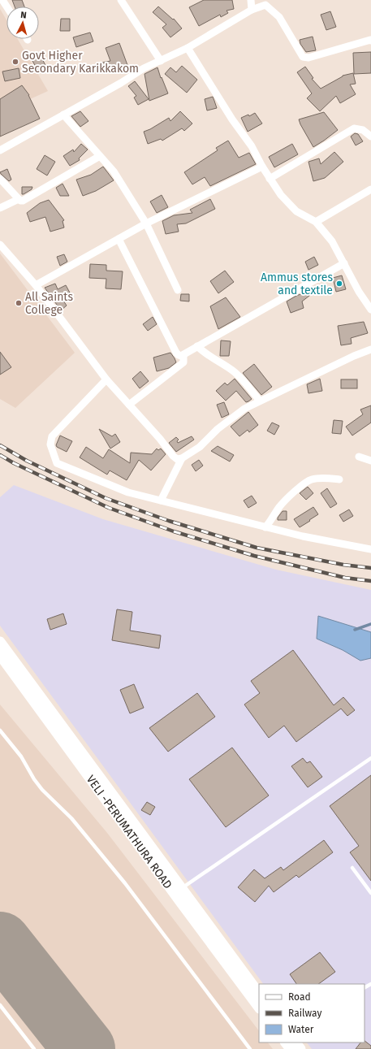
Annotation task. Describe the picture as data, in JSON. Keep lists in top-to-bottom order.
{
  "streets": {
    "main road": ["VELI -PERUMATHURA ROAD"]
  },
  "places": ["Govt Higher Secondary Karikkakom", "Ammus stores and textile", "All Saints College"],
  "legend": ["Road", "Railway", "Water"],
  "north": "top"
}
